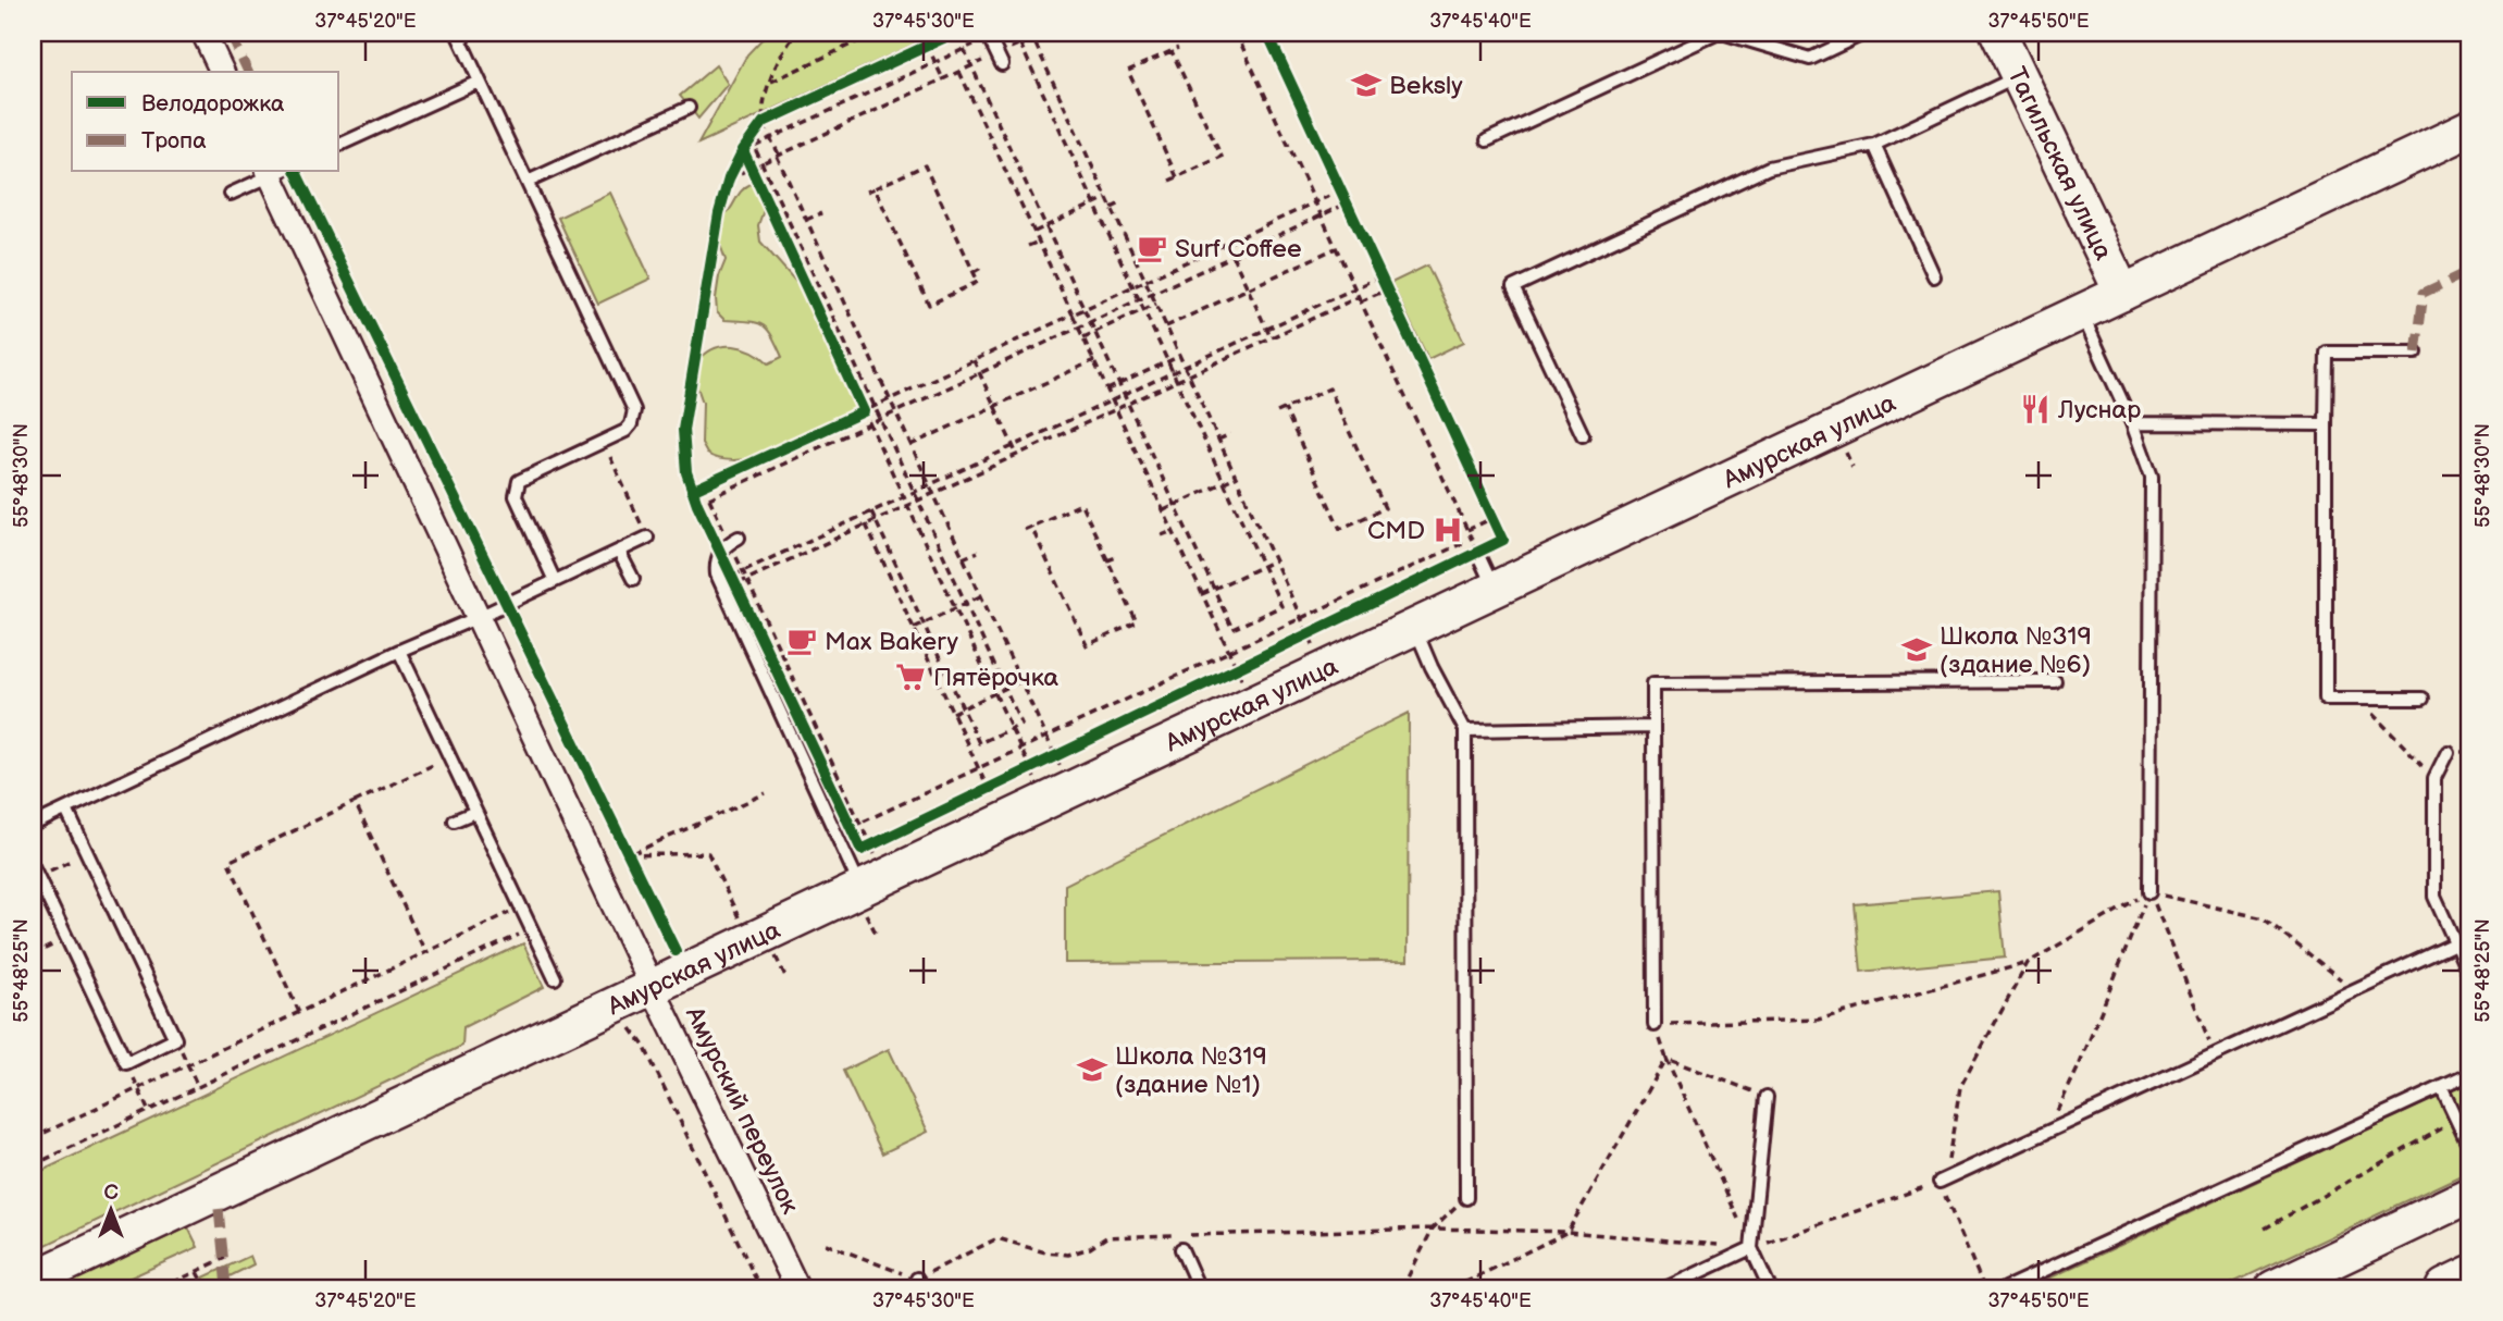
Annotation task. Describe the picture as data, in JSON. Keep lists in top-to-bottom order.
{
  "streets": {
    "street": ["Тагильская улица", "Амурская улица", "Амурский переулок"]
  },
  "crossings": [
    ["Тагильская улица", "Амурская улица"],
    ["Амурская улица", "Амурский переулок"]
  ],
  "places": {
    "school or university": ["Beksly", "Школа №319 (здание №6)", "Школа №319 (здание №1)"],
    "cafe": ["Surf Coffee", "Max Bakery"],
    "restaurant": ["Луснар"],
    "hospital": ["CMD"],
    "supermarket": ["Пятёрочка"]
  },
  "legend": ["Велодорожка", "Тропа"],
  "north": "top",
  "coordinates": [
    "37°45'20\"E",
    "37°45'30\"E",
    "37°45'40\"E",
    "37°45'50\"E",
    "55°48'30\"N",
    "55°48'25\"N"
  ]
}
